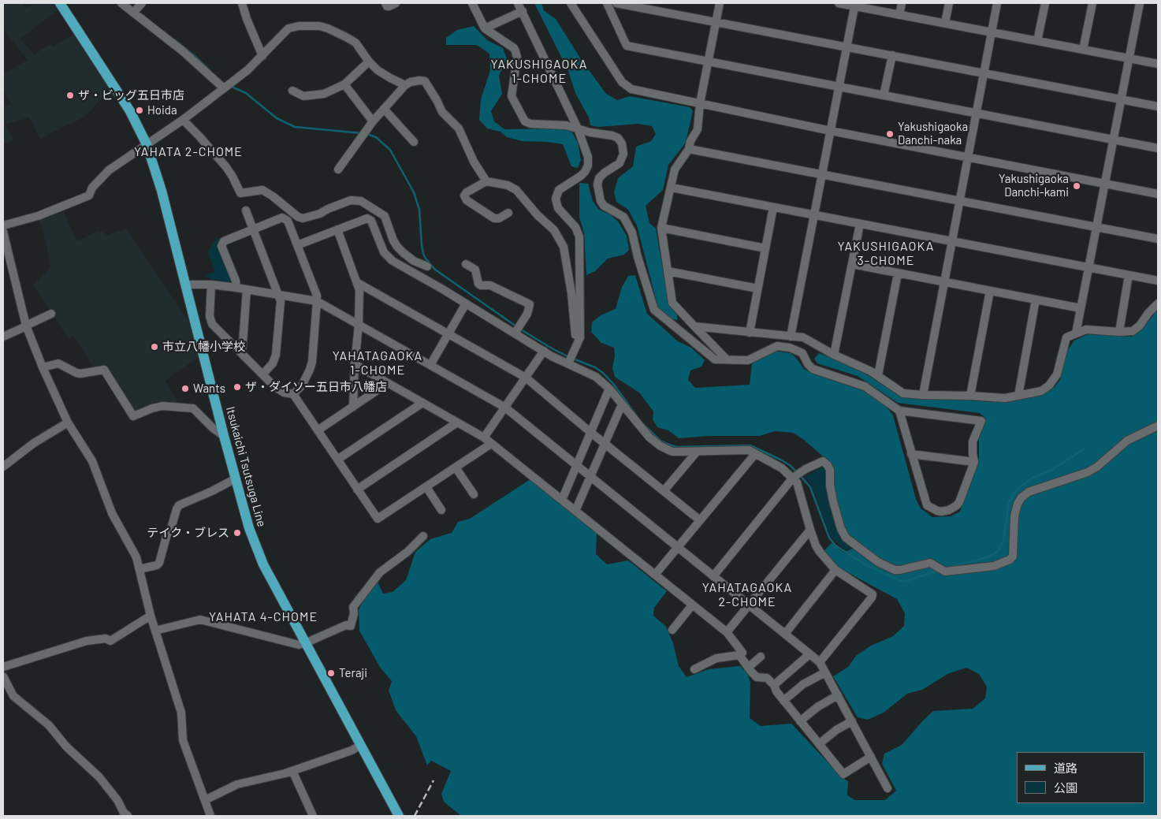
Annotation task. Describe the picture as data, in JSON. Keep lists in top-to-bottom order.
{
  "streets": {
    "main road": ["Itsukaichi Tsutsuga Line"]
  },
  "districts": [
    "YAKUSHIGAOKA 1-CHOME",
    "YAHATA 2-CHOME",
    "YAKUSHIGAOKA 3-CHOME",
    "YAHATAGAOKA 1-CHOME",
    "YAHATAGAOKA 2-CHOME",
    "YAHATA 4-CHOME"
  ],
  "places": [
    "ザ・ビッグ五日市店",
    "Hoida",
    "Yakushigaoka Danchi-naka",
    "Yakushigaoka Danchi-kami",
    "市立八幡小学校",
    "ザ・ダイソー五日市八幡店",
    "Wants",
    "テイク・ブレス",
    "Teraji"
  ],
  "legend": ["道路", "公園"]
}
